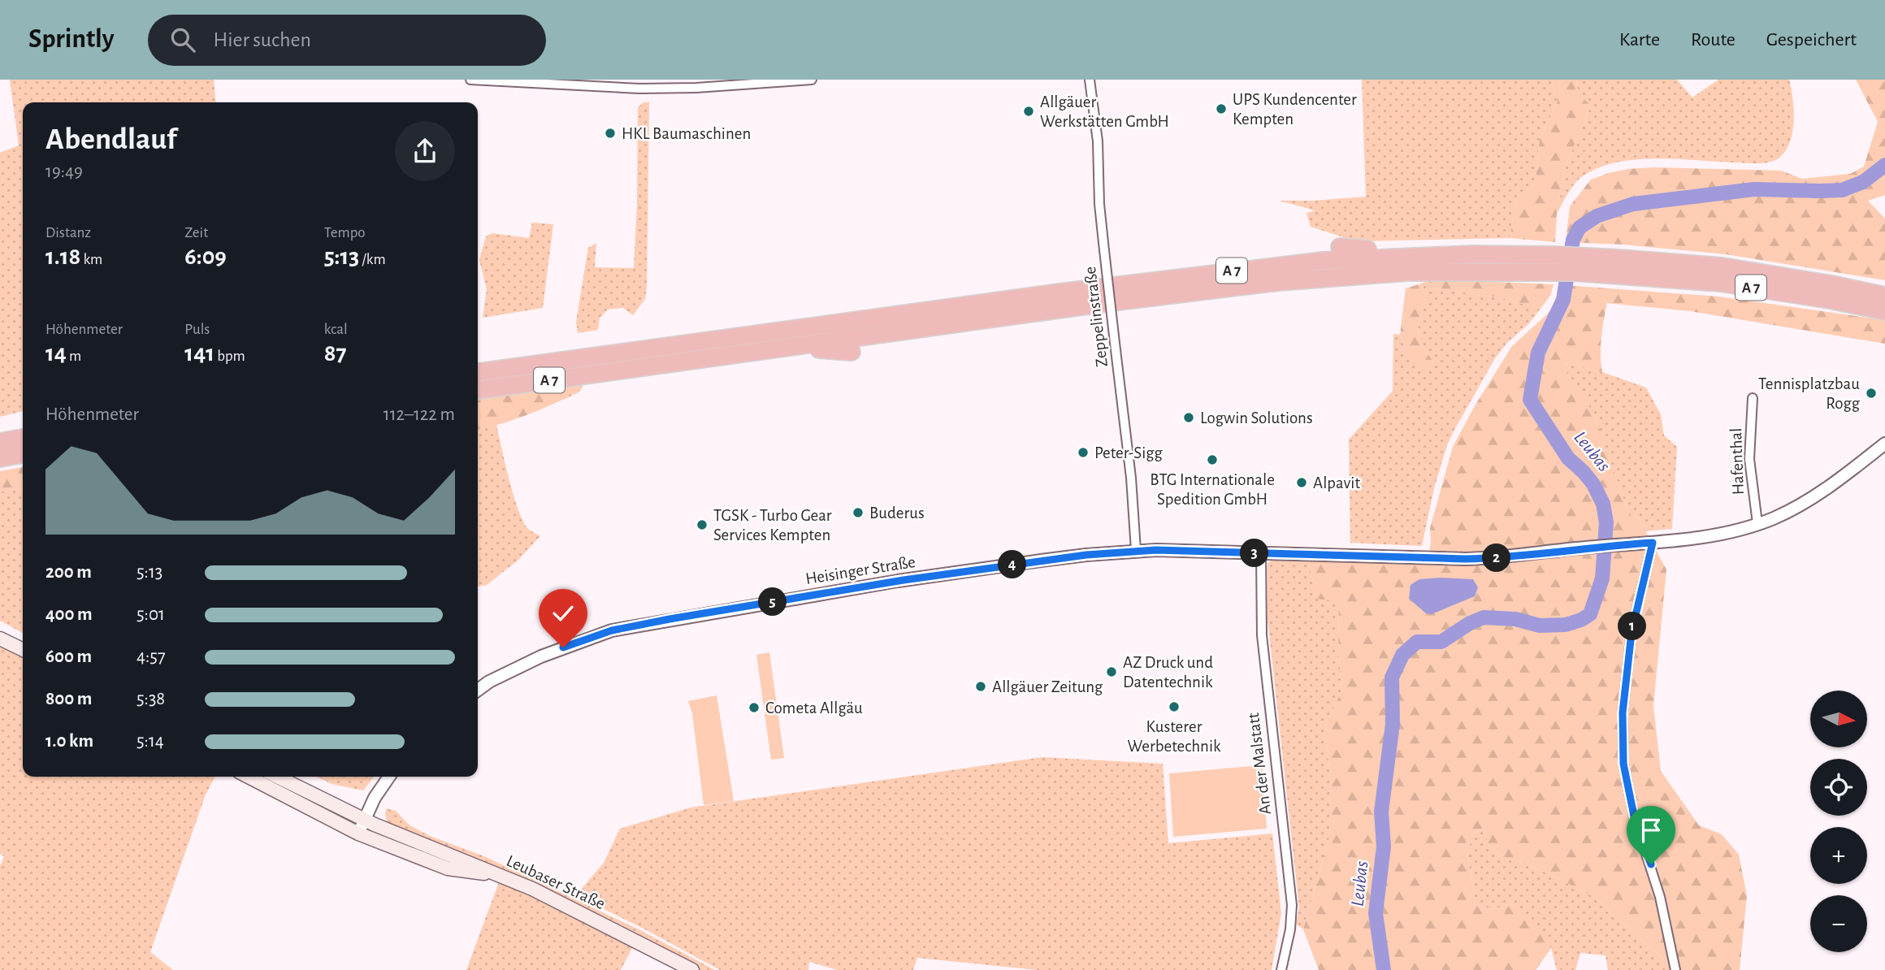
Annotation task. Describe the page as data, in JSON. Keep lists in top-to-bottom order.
{
  "streets": {
    "highway": ["A 7"],
    "main road": ["Leubaser Straße"],
    "street": [
      "Zeppelinstraße",
      "Hafenthal",
      "Heisinger Straße",
      "An der Malstatt"
    ]
  },
  "crossings": [
    ["Zeppelinstraße", "Heisinger Straße"],
    ["Hafenthal", "Heisinger Straße"],
    ["Heisinger Straße", "An der Malstatt"]
  ],
  "water": ["Leubas"],
  "places": [
    "UPS Kundencenter Kempten",
    "Allgäuer Werkstätten GmbH",
    "HKL Baumaschinen",
    "Tennisplatzbau Rogg",
    "Logwin Solutions",
    "Peter-Sigg",
    "BTG Internationale Spedition GmbH",
    "Alpavit",
    "Buderus",
    "TGSK - Turbo Gear Services Kempten",
    "AZ Druck und Datentechnik",
    "Allgäuer Zeitung",
    "Kusterer Werbetechnik",
    "Cometa Allgäu"
  ],
  "north": "right",
  "page": {
    "header": "Sprintly",
    "search": "Hier suchen",
    "nav": ["Karte", "Route", "Gespeichert"],
    "heading": ["Abendlauf", "19:49"],
    "stats": [
      ["Distanz", "1.18 km"],
      ["Zeit", "6:09"],
      ["Tempo", "5:13 /km"],
      ["Höhenmeter", "14 m"],
      ["Puls", "141 bpm"],
      ["kcal", "87"]
    ],
    "chart": ["Höhenmeter", "112–122 m"],
    "pins": [
      "3",
      "2",
      "4",
      "5",
      "1"
    ],
    "list": [
      {
        "name": "200 m",
        "note": "5:13"
      },
      {
        "name": "400 m",
        "note": "5:01"
      },
      {
        "name": "600 m",
        "note": "4:57"
      },
      {
        "name": "800 m",
        "note": "5:38"
      },
      {
        "name": "1.0 km",
        "note": "5:14"
      }
    ],
    "map_buttons": ["+", "−"]
  }
}
